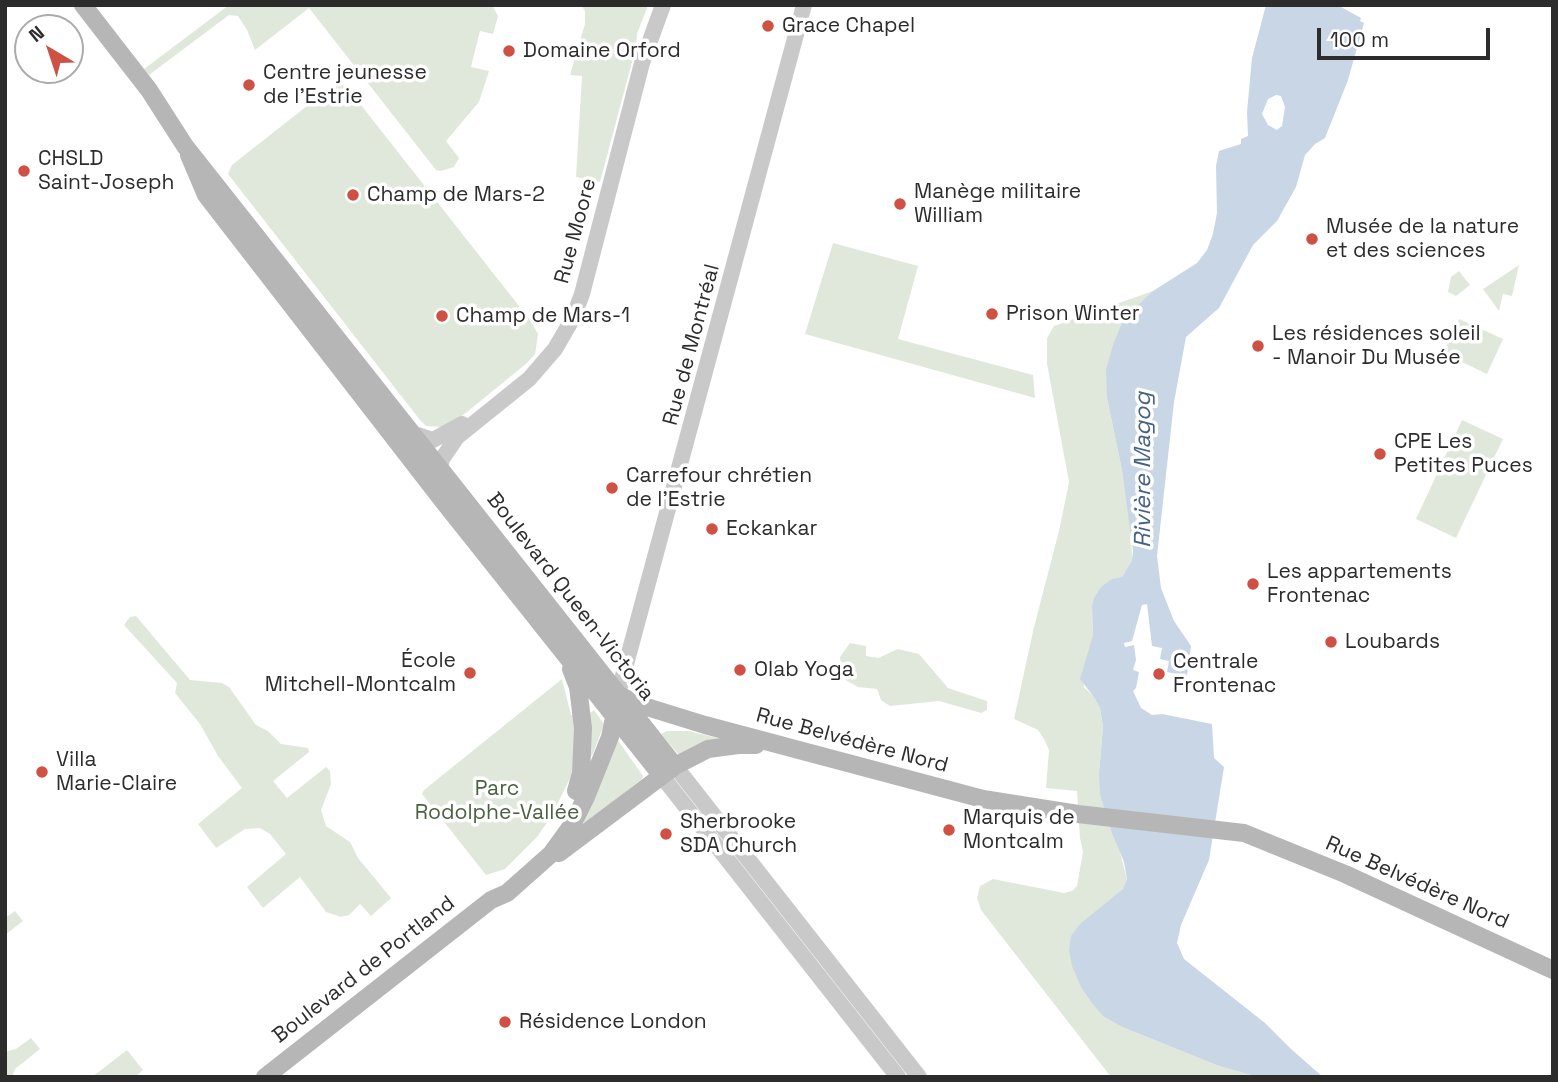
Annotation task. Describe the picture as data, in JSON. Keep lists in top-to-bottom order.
{
  "streets": {
    "main road": ["Boulevard Queen-Victoria", "Rue Belvédère Nord", "Boulevard de Portland"],
    "street": ["Rue Moore", "Rue de Montréal"]
  },
  "crossings": [
    ["Rue Moore", "Boulevard Queen-Victoria"],
    ["Rue de Montréal", "Boulevard Queen-Victoria"],
    ["Rue de Montréal", "Rue Belvédère Nord"],
    ["Rue de Montréal", "Boulevard de Portland"],
    ["Boulevard Queen-Victoria", "Rue Belvédère Nord"],
    ["Boulevard Queen-Victoria", "Boulevard de Portland"],
    ["Rue Belvédère Nord", "Boulevard de Portland"]
  ],
  "water": ["Rivière Magog"],
  "parks": ["Parc Rodolphe-Vallée"],
  "places": [
    "Grace Chapel",
    "Domaine Orford",
    "Centre jeunesse de l'Estrie",
    "CHSLD Saint-Joseph",
    "Champ de Mars-2",
    "Manège militaire William",
    "Musée de la nature et des sciences",
    "Prison Winter",
    "Champ de Mars-1",
    "Les résidences soleil - Manoir Du Musée",
    "CPE Les Petites Puces",
    "Carrefour chrétien de l'Estrie",
    "Eckankar",
    "Les appartements Frontenac",
    "Loubards",
    "Olab Yoga",
    "École Mitchell-Montcalm",
    "Centrale Frontenac",
    "Villa Marie-Claire",
    "Marquis de Montcalm",
    "Sherbrooke SDA Church",
    "Résidence London"
  ],
  "scale_bar": "100 m",
  "north": "top left"
}
